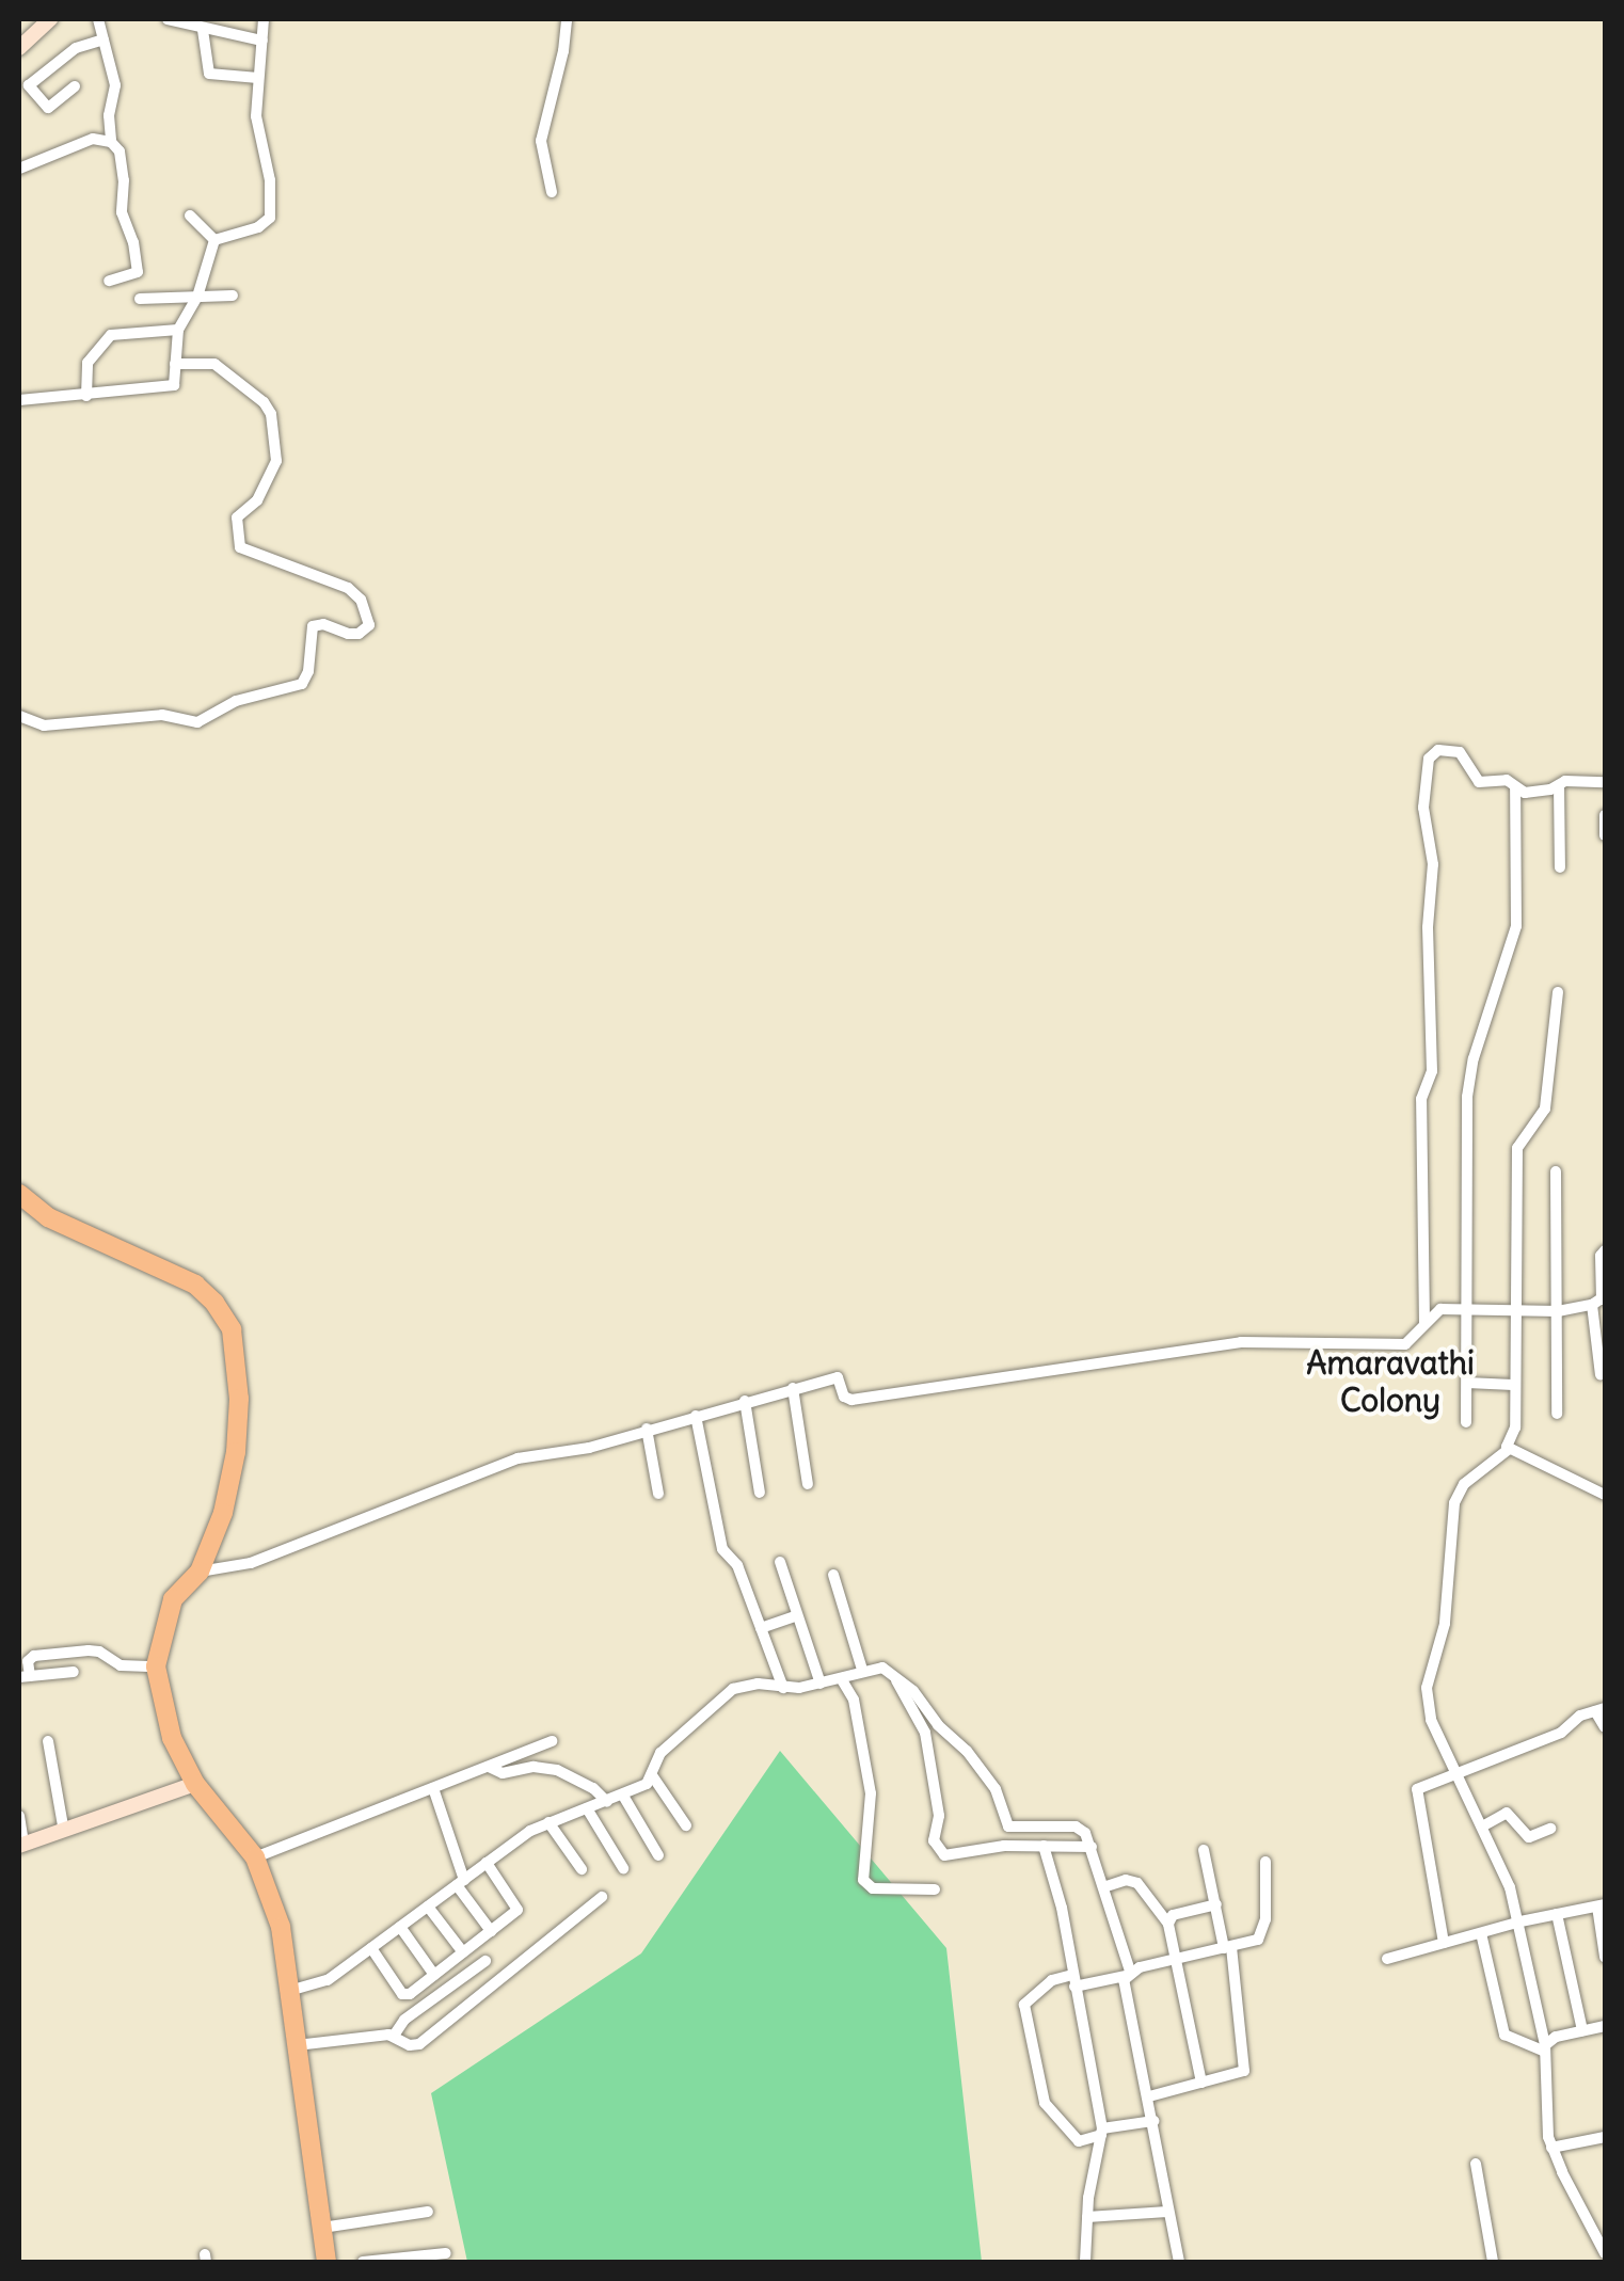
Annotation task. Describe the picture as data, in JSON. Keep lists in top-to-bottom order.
{
  "districts": ["Amaravathi Colony"]
}
